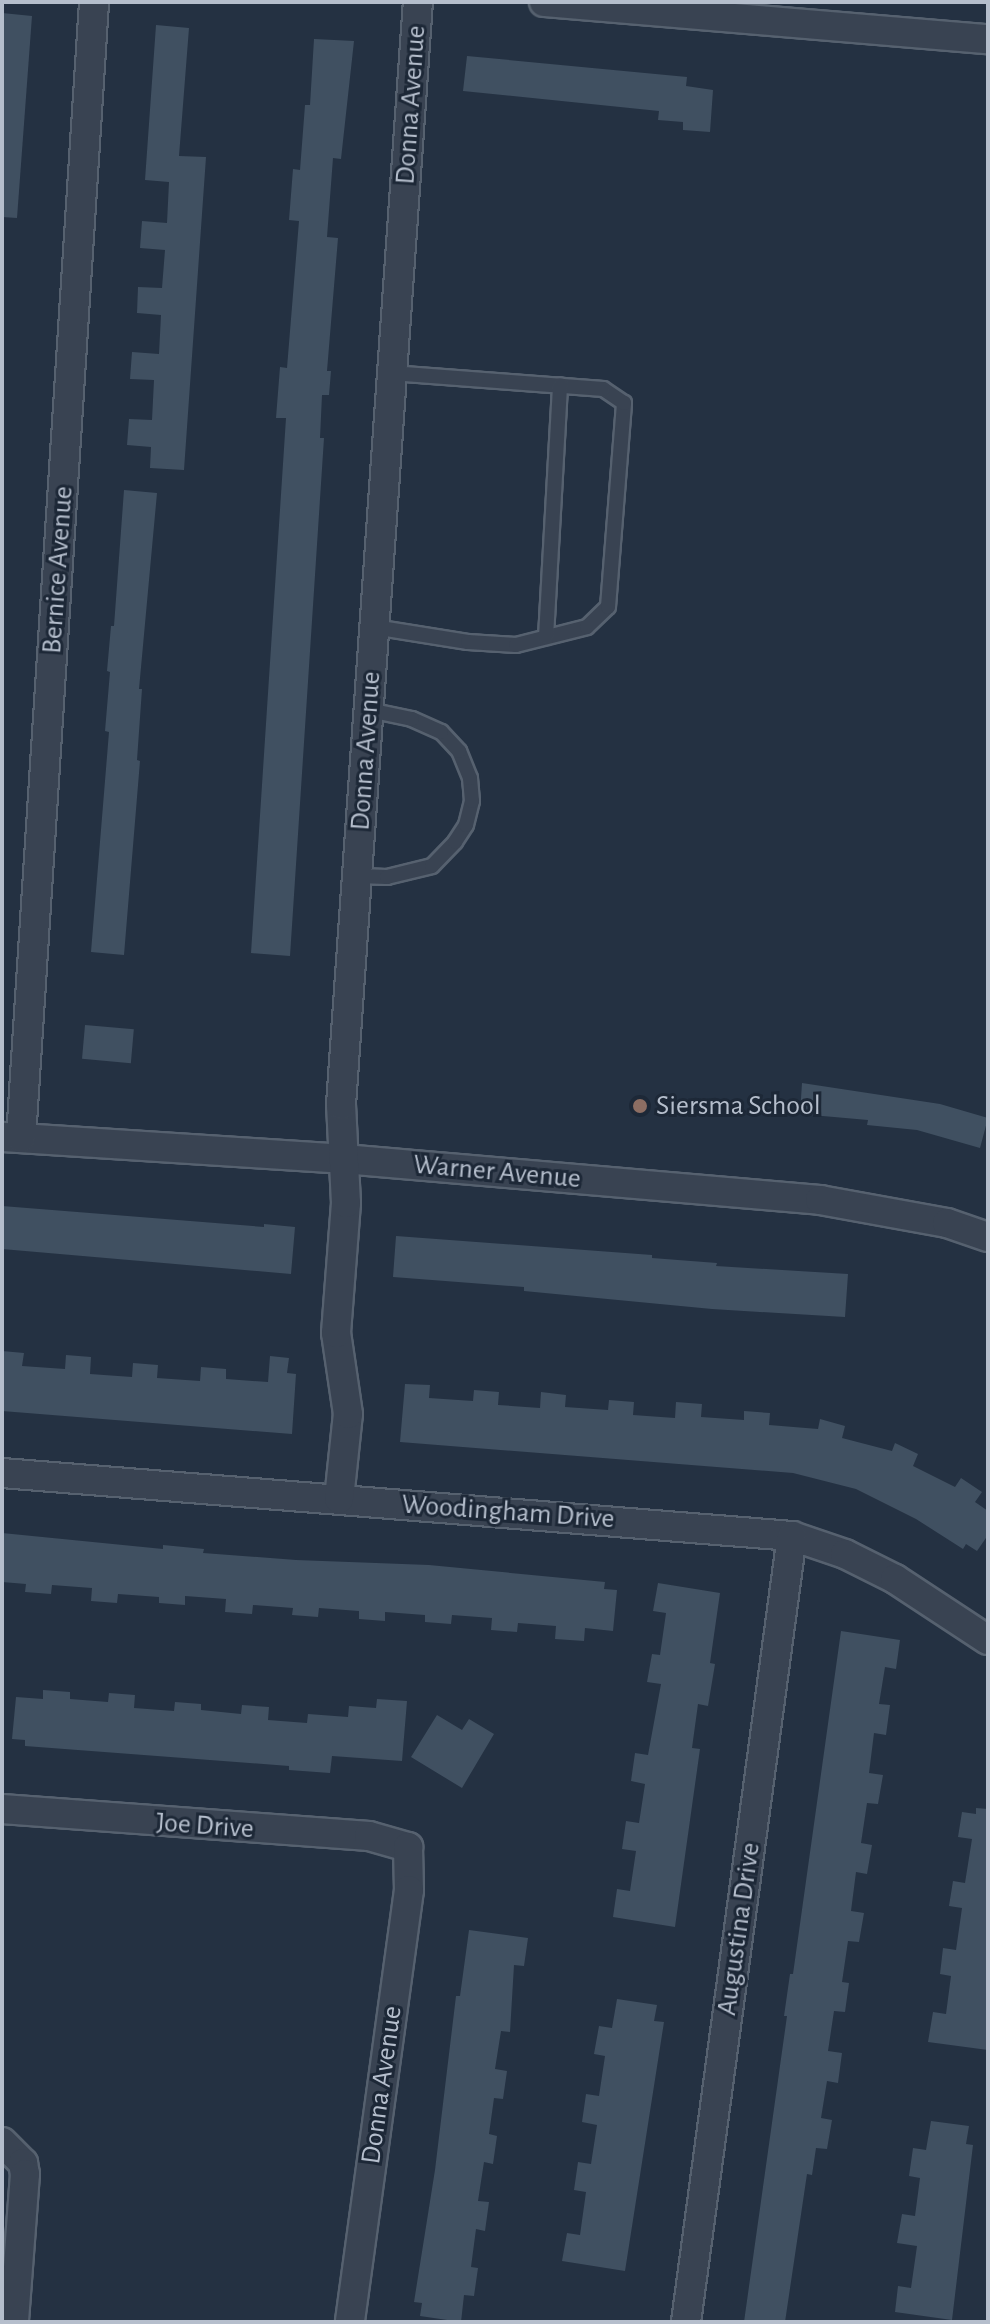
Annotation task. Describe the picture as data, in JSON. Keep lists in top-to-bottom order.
{
  "streets": {
    "street": [
      "Donna Avenue",
      "Bernice Avenue",
      "Warner Avenue",
      "Woodingham Drive",
      "Joe Drive",
      "Augustina Drive"
    ]
  },
  "crossings": [
    ["Donna Avenue", "Warner Avenue"],
    ["Donna Avenue", "Woodingham Drive"],
    ["Donna Avenue", "Joe Drive"],
    ["Bernice Avenue", "Warner Avenue"],
    ["Woodingham Drive", "Augustina Drive"]
  ],
  "places": ["Siersma School"]
}
